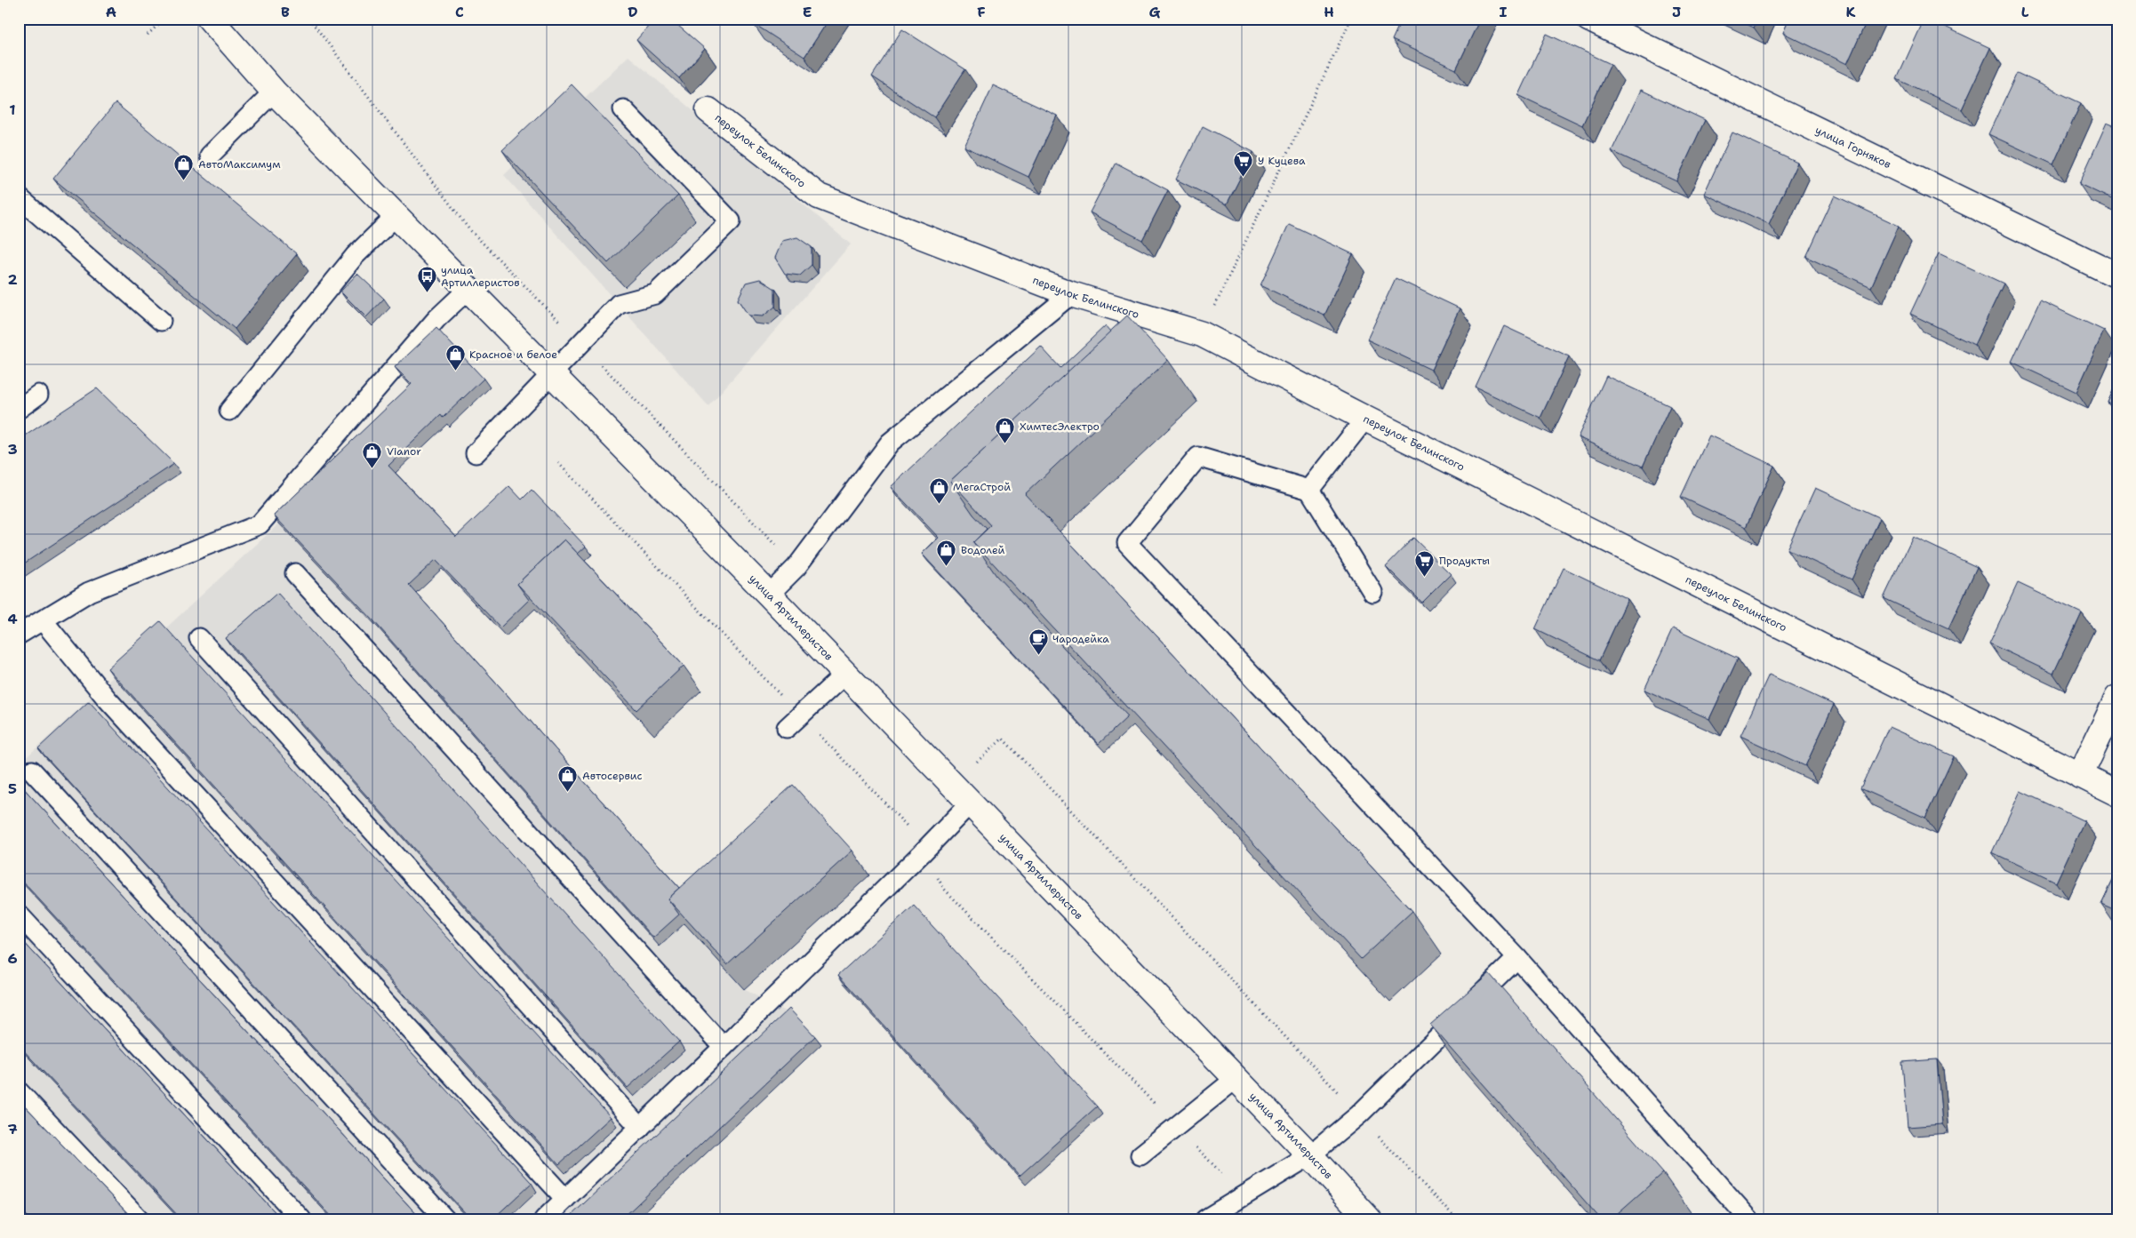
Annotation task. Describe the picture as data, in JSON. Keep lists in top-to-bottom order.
{
  "streets": {
    "street": ["улица Горняков", "переулок Белинского", "улица Артиллеристов"]
  },
  "places": {
    "supermarket": ["У Куцева", "Продукты"],
    "shop": [
      "АвтоМаксимум",
      "Красное и белое",
      "ХимтесЭлектро",
      "Vianor",
      "МегаСтрой",
      "Водолей",
      "Автосервис"
    ],
    "bus stop": ["улица Артиллеристов"],
    "cafe": ["Чародейка"]
  },
  "grid": {
    "columns": [
      "A",
      "B",
      "C",
      "D",
      "E",
      "F",
      "G",
      "H",
      "I",
      "J",
      "K",
      "L"
    ],
    "rows": [
      "1",
      "2",
      "3",
      "4",
      "5",
      "6",
      "7"
    ]
  }
}
